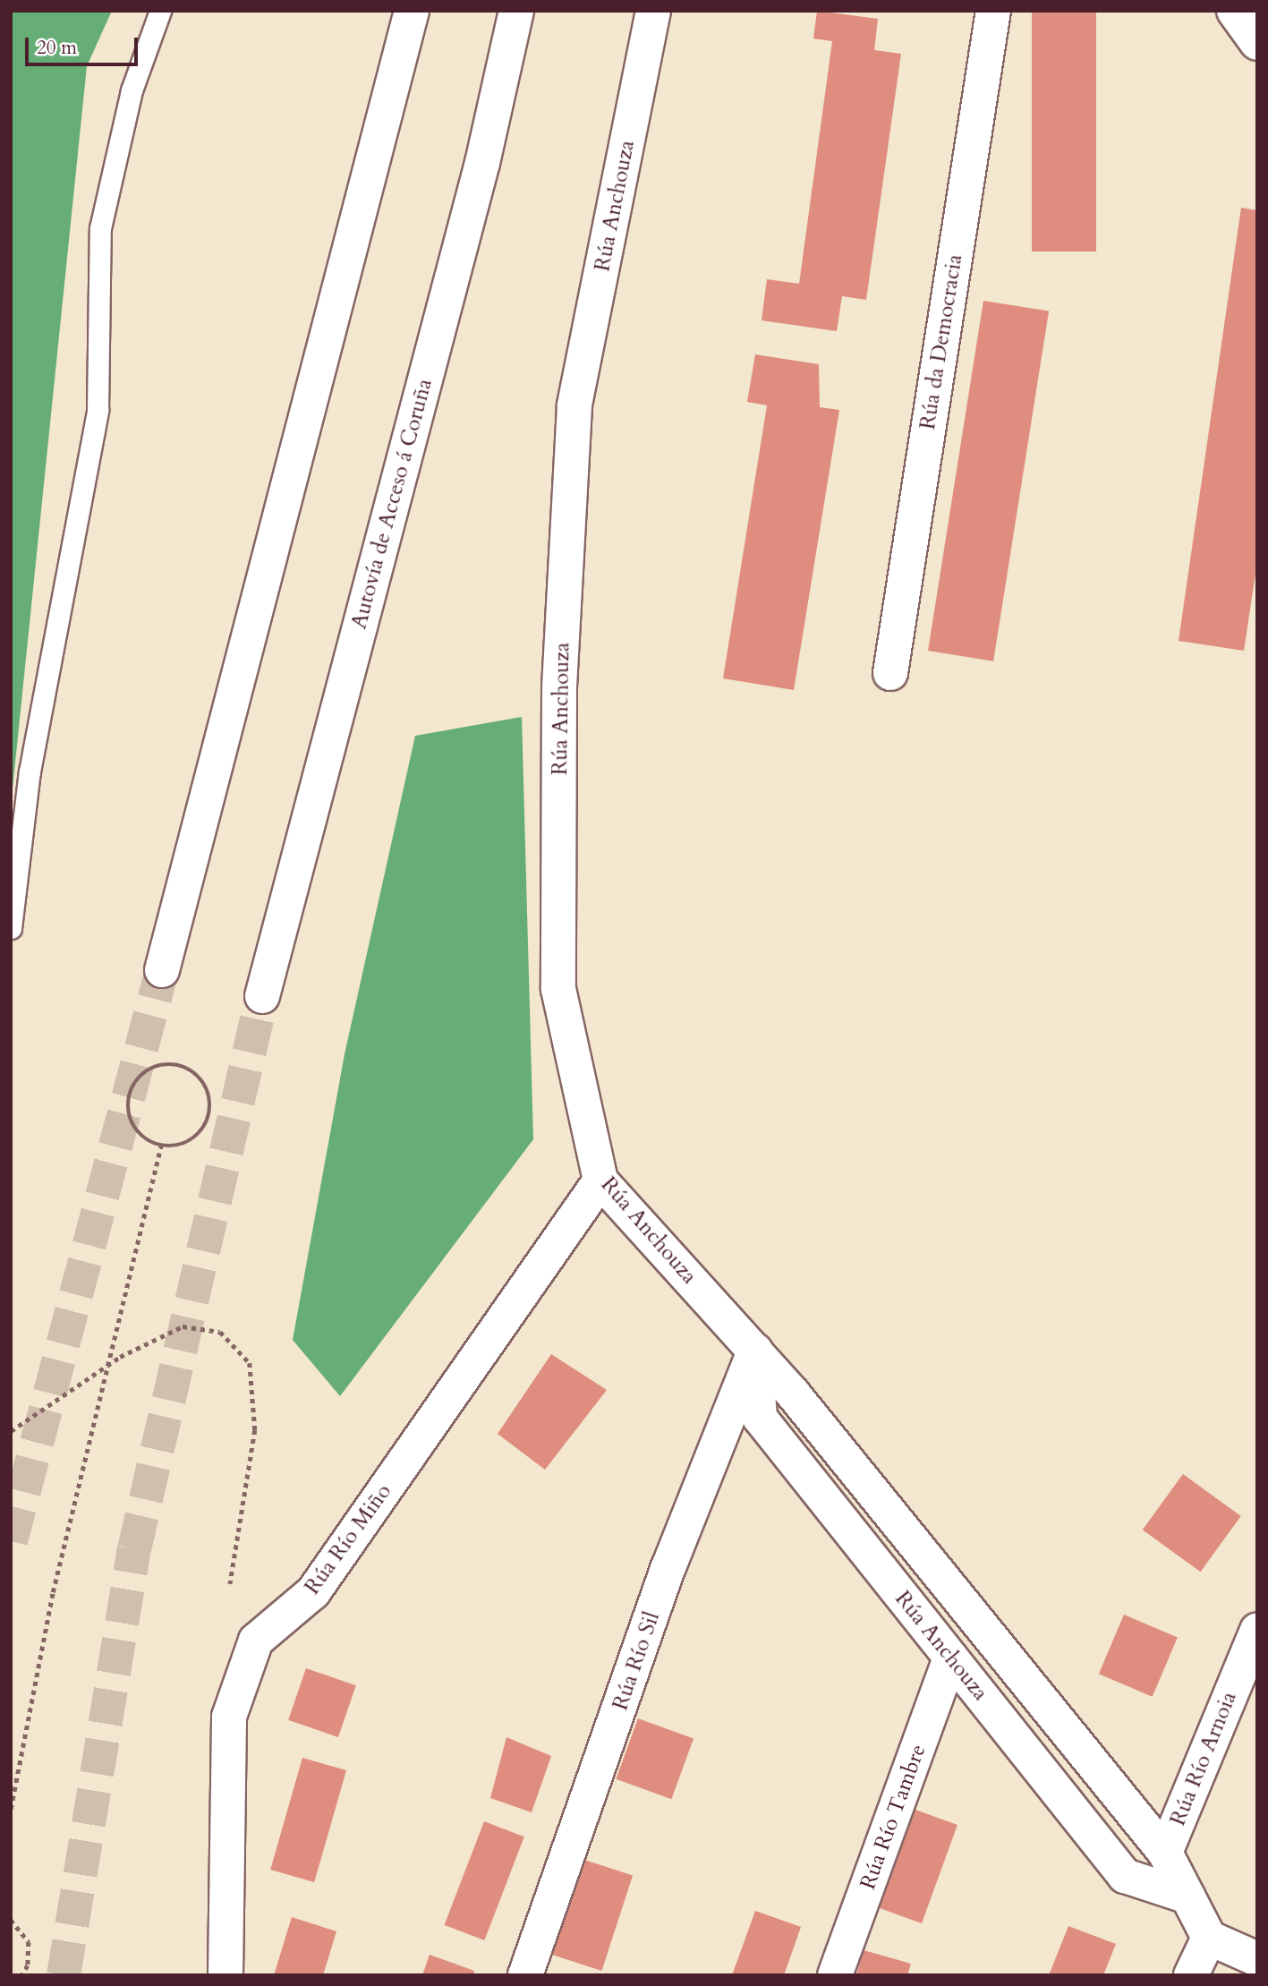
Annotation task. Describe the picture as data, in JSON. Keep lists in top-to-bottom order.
{
  "streets": {
    "main road": [
      "Rúa Anchouza",
      "Rúa da Democracia",
      "Autovía de Acceso á Coruña",
      "Rúa Río Miño",
      "Rúa Río Sil",
      "Rúa Río Arnoia",
      "Rúa Río Tambre"
    ]
  },
  "crossings": [
    ["Rúa Anchouza", "Rúa Río Miño"],
    ["Rúa Anchouza", "Rúa Río Sil"],
    ["Rúa Anchouza", "Rúa Río Arnoia"],
    ["Rúa Anchouza", "Rúa Río Tambre"]
  ],
  "scale_bar": "20 m"
}
